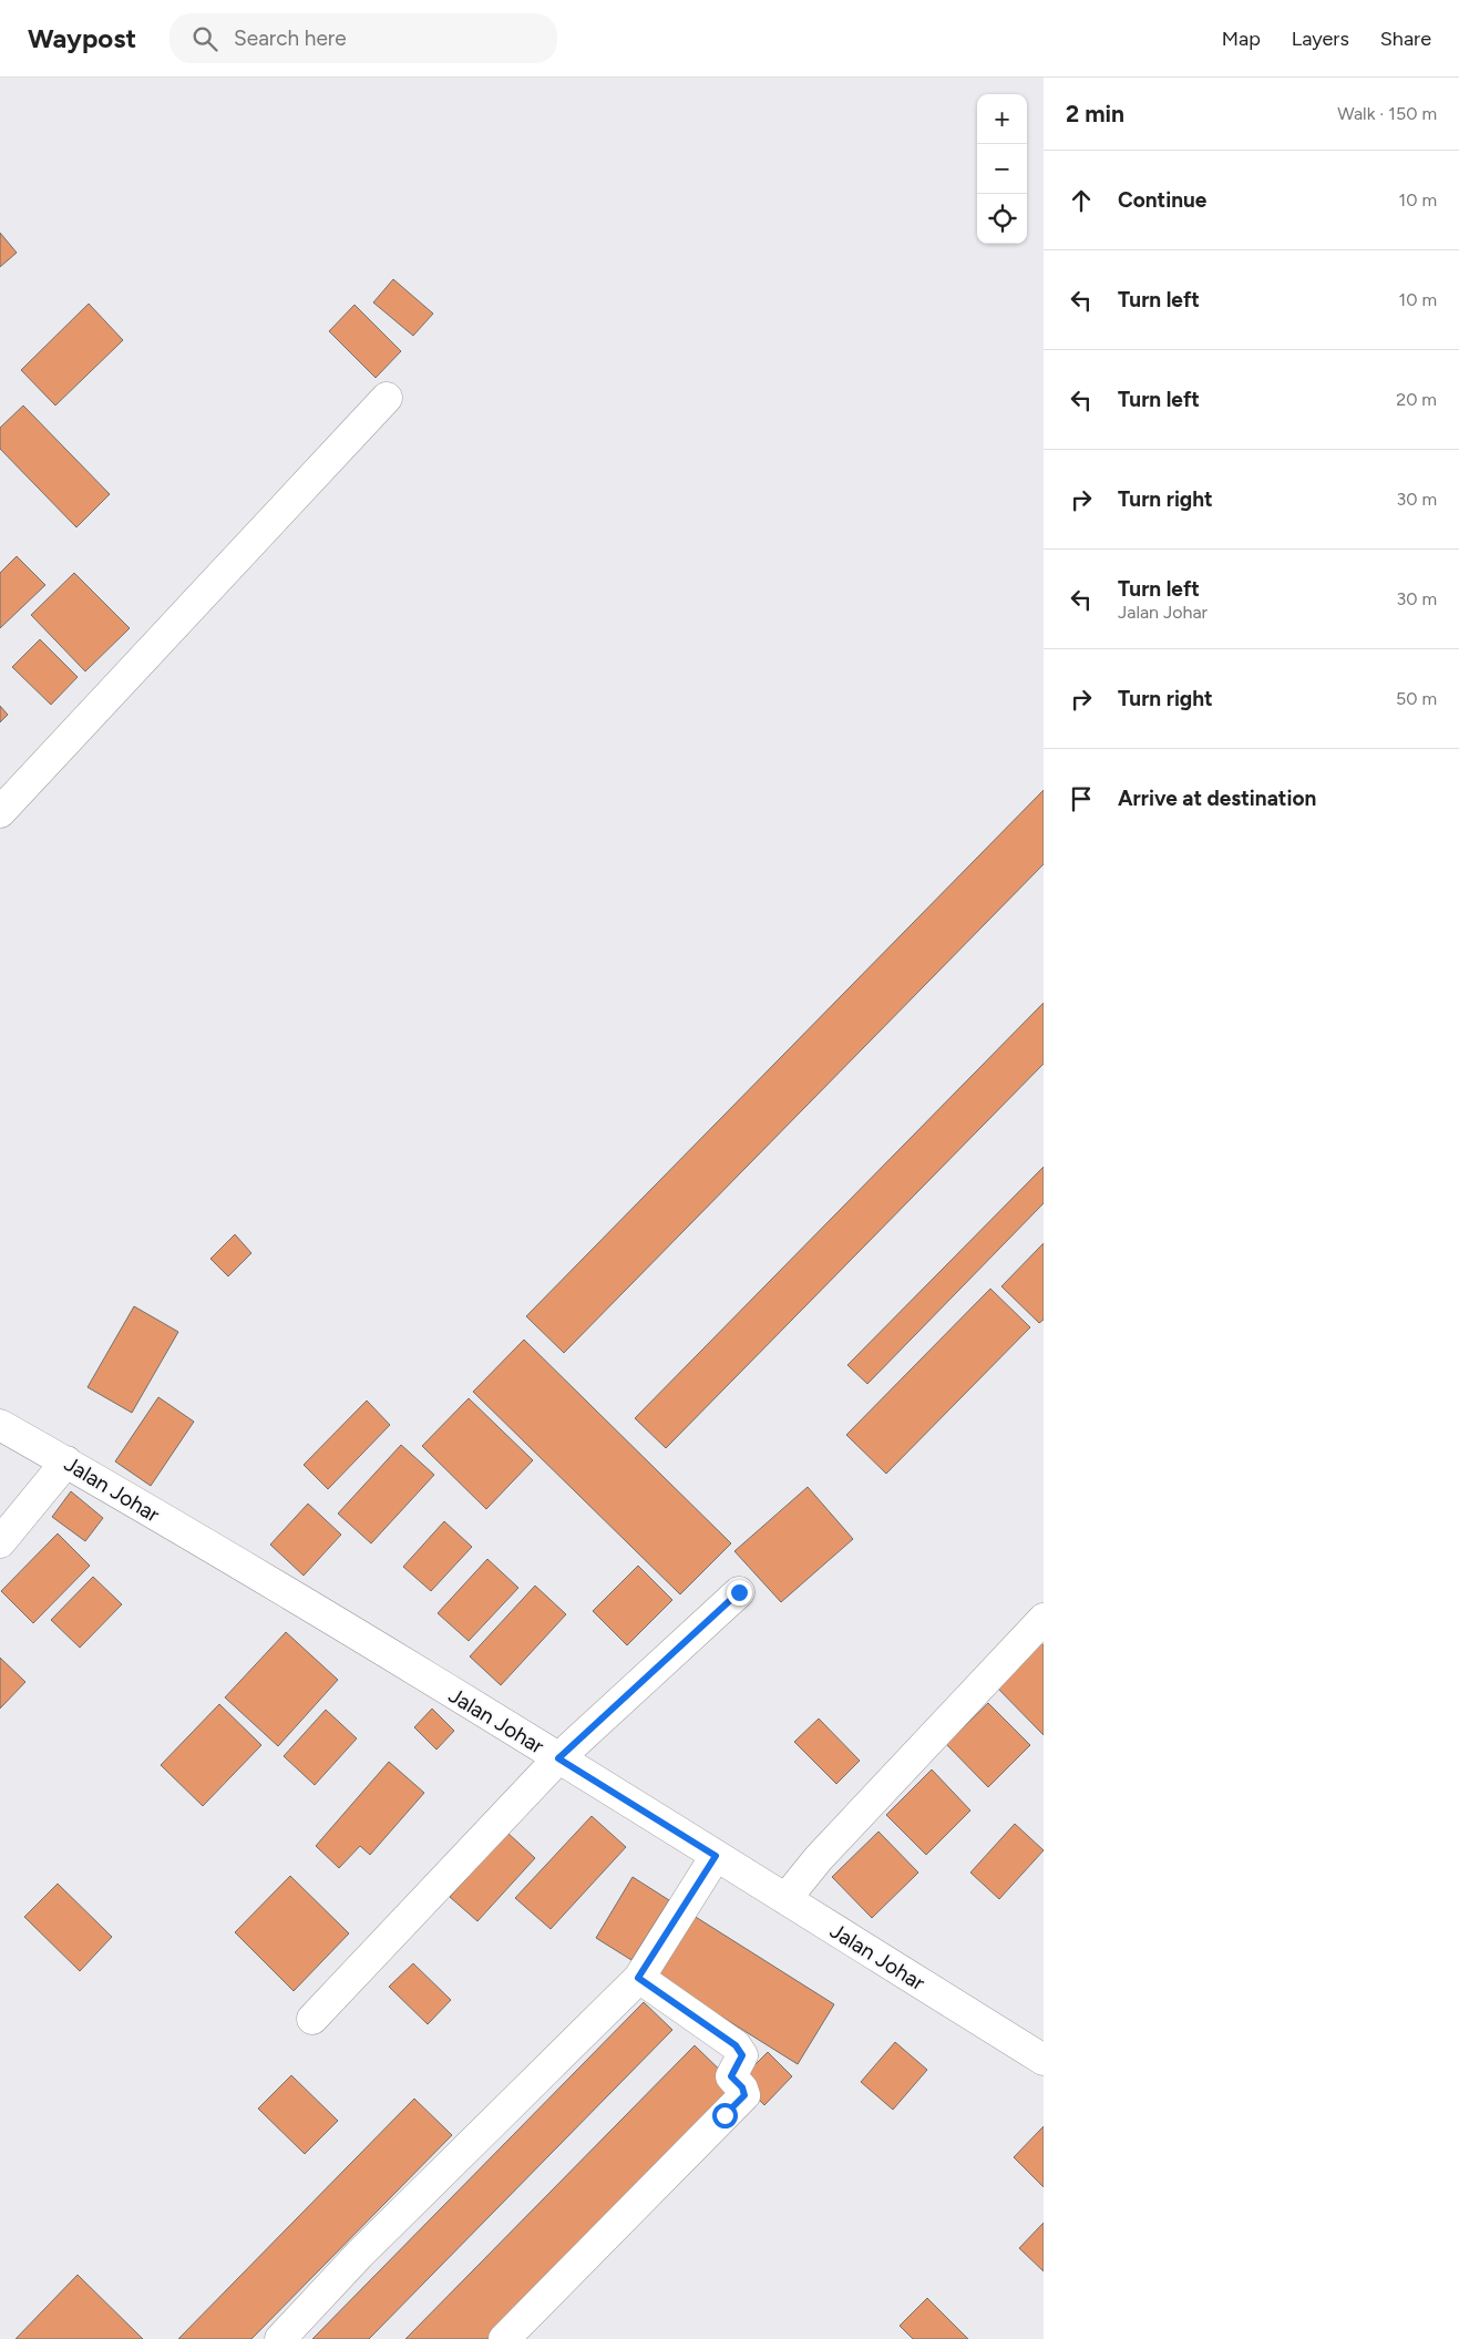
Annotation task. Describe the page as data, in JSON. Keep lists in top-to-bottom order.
{
  "streets": {
    "street": ["Jalan Johar"]
  },
  "page": {
    "header": "Waypost",
    "search": "Search here",
    "nav": ["Map", "Layers", "Share"],
    "heading": ["2 min", "Walk · 150 m"],
    "map_buttons": ["+", "−"],
    "list": [
      ["Continue", "10 m"],
      ["Turn left", "10 m"],
      ["Turn left", "20 m"],
      ["Turn right", "30 m"],
      ["Turn left", "Jalan Johar", "30 m"],
      ["Turn right", "50 m"],
      "Arrive at destination"
    ]
  }
}
